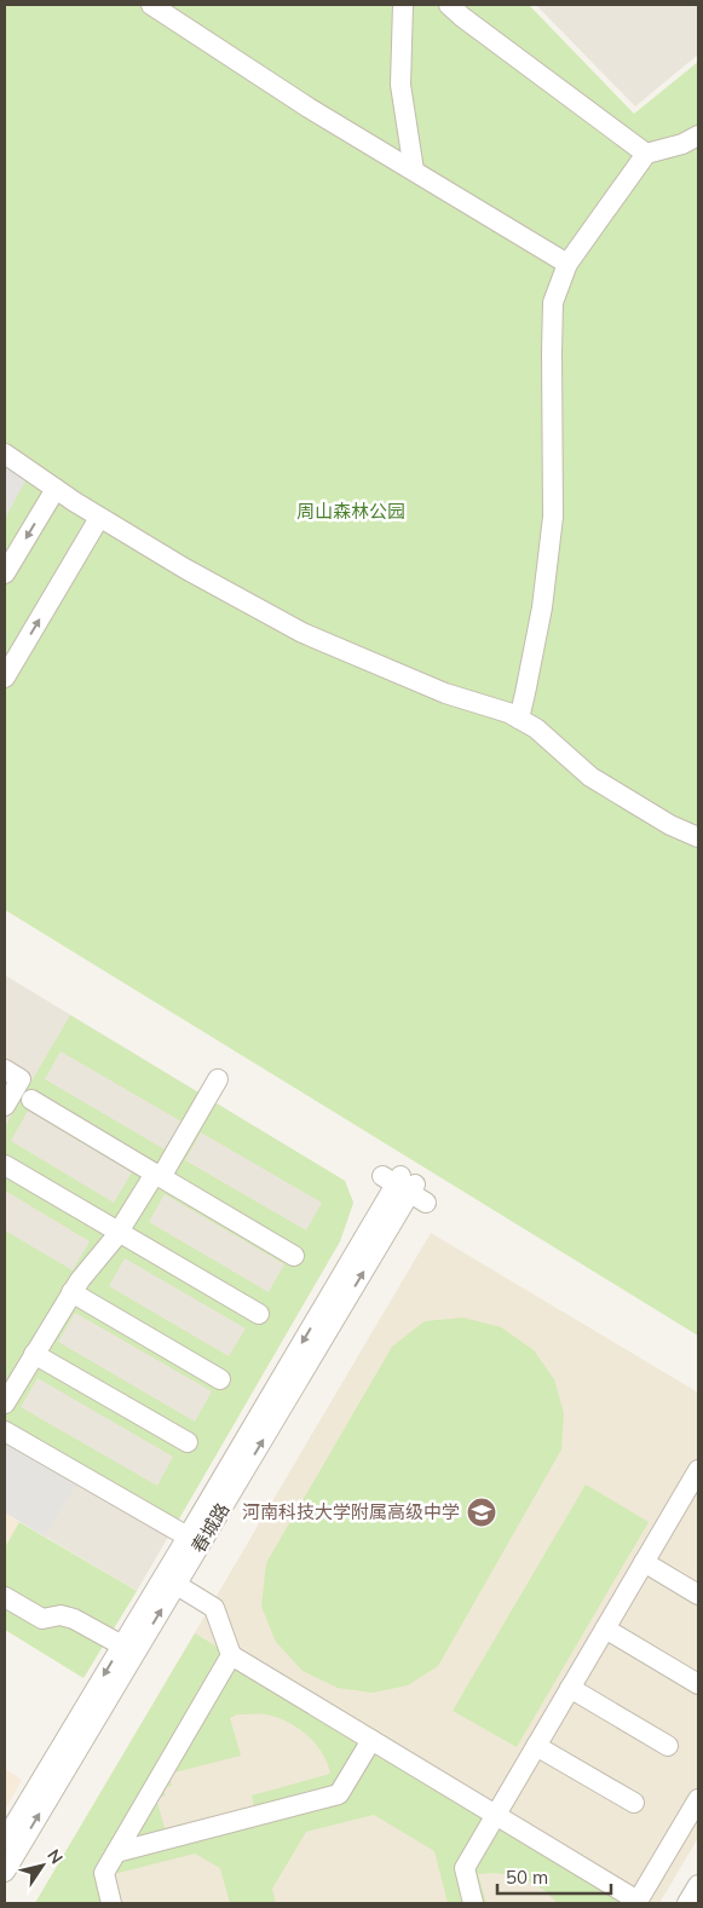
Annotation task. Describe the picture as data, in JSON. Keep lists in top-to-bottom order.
{
  "streets": {
    "street": ["春城路"]
  },
  "parks": ["周山森林公园"],
  "places": {
    "school or university": ["河南科技大学附属高级中学"]
  },
  "scale_bar": "50 m",
  "north": "top right"
}
